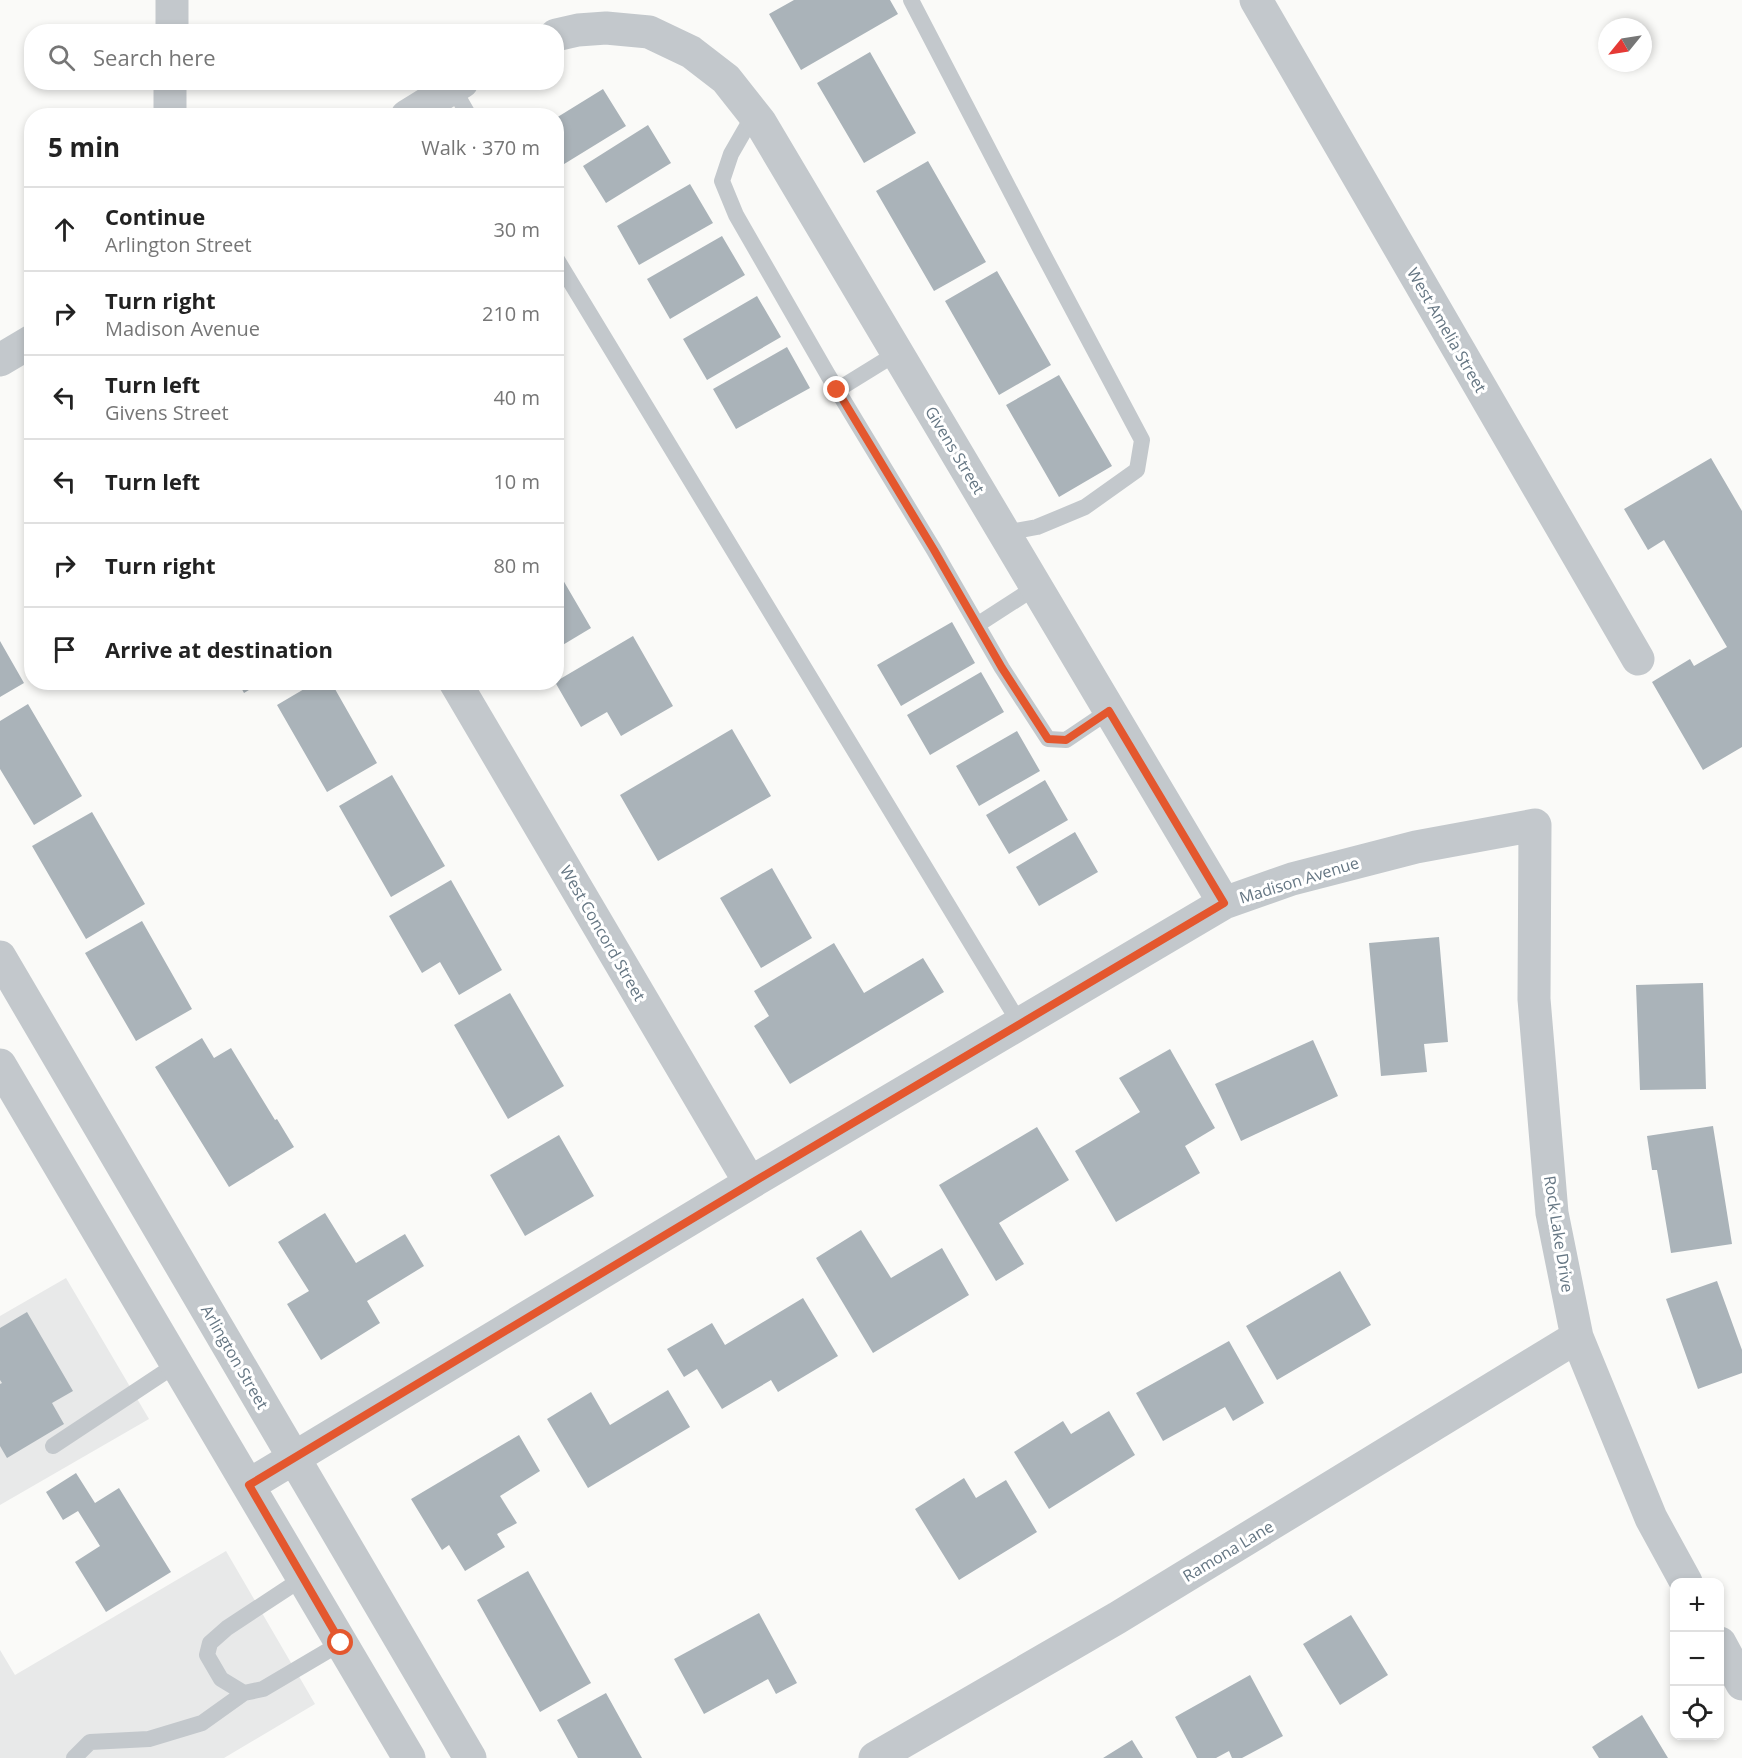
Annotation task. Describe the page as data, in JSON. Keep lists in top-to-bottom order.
{
  "streets": {
    "street": [
      "West Amelia Street",
      "Givens Street",
      "Madison Avenue",
      "West Concord Street",
      "Rock Lake Drive",
      "Arlington Street",
      "Ramona Lane"
    ]
  },
  "crossings": [
    ["Givens Street", "Madison Avenue"],
    ["Madison Avenue", "West Concord Street"],
    ["Madison Avenue", "Rock Lake Drive"],
    ["Madison Avenue", "Arlington Street"],
    ["Rock Lake Drive", "Ramona Lane"]
  ],
  "north": "bottom left",
  "page": {
    "search": "Search here",
    "heading": ["5 min", "Walk · 370 m"],
    "list": [
      ["Continue", "Arlington Street", "30 m"],
      ["Turn right", "Madison Avenue", "210 m"],
      ["Turn left", "Givens Street", "40 m"],
      ["Turn left", "10 m"],
      ["Turn right", "80 m"],
      "Arrive at destination"
    ],
    "map_buttons": ["+", "−"]
  }
}
